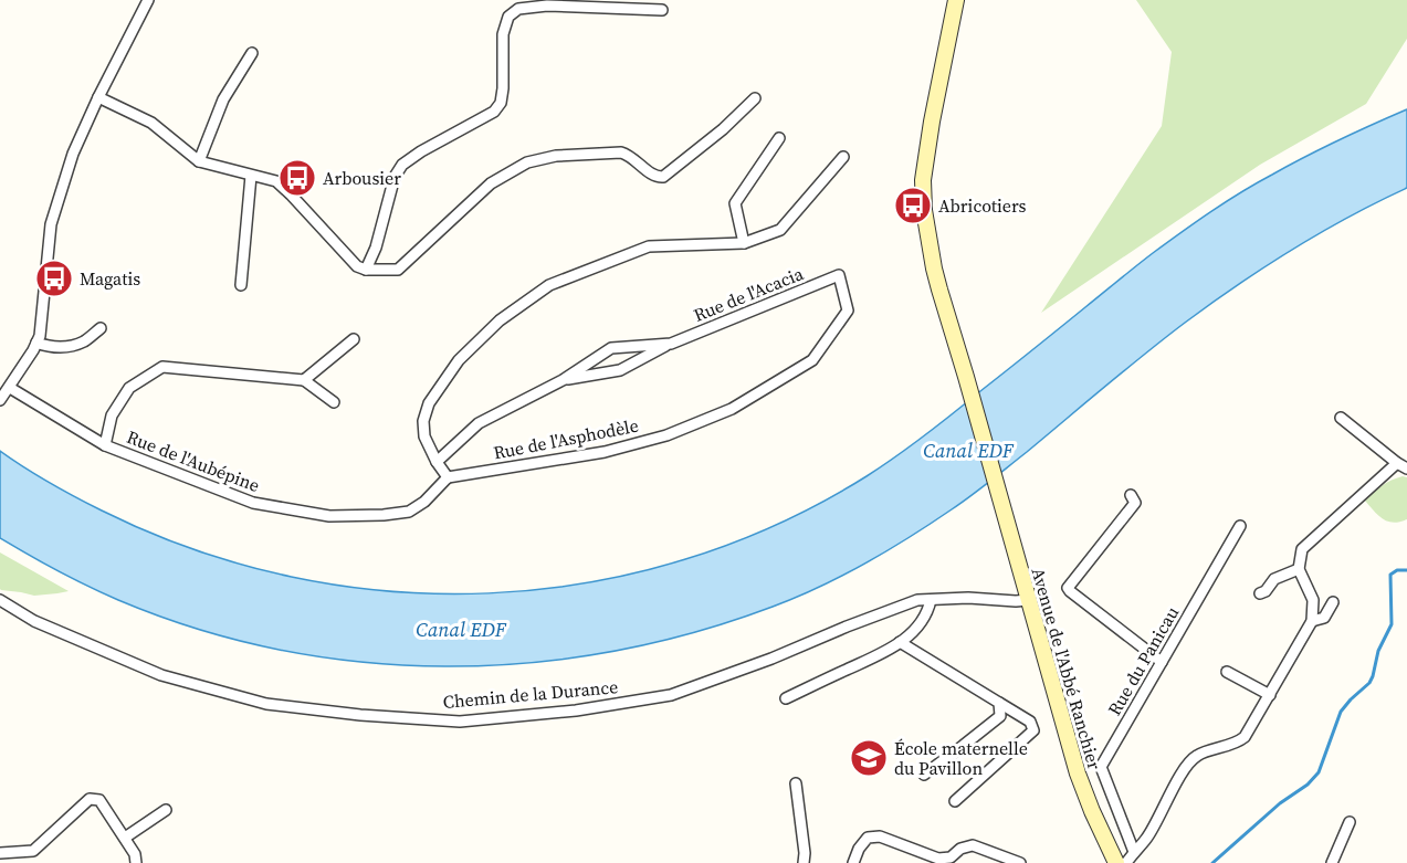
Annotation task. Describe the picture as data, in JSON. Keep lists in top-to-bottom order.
{
  "streets": {
    "street": [
      "Rue de l'Acacia",
      "Rue de l'Asphodèle",
      "Rue de l'Aubépine",
      "Rue du Panicau",
      "Avenue de l'Abbé Ranchier",
      "Chemin de la Durance"
    ]
  },
  "crossings": [
    ["Rue de l'Acacia", "Rue de l'Asphodèle"],
    ["Rue de l'Asphodèle", "Rue de l'Aubépine"],
    ["Avenue de l'Abbé Ranchier", "Chemin de la Durance"]
  ],
  "water": ["Canal EDF"],
  "places": {
    "bus stop": ["Arbousier", "Abricotiers", "Magatis"],
    "school or university": ["École maternelle du Pavillon"]
  }
}
